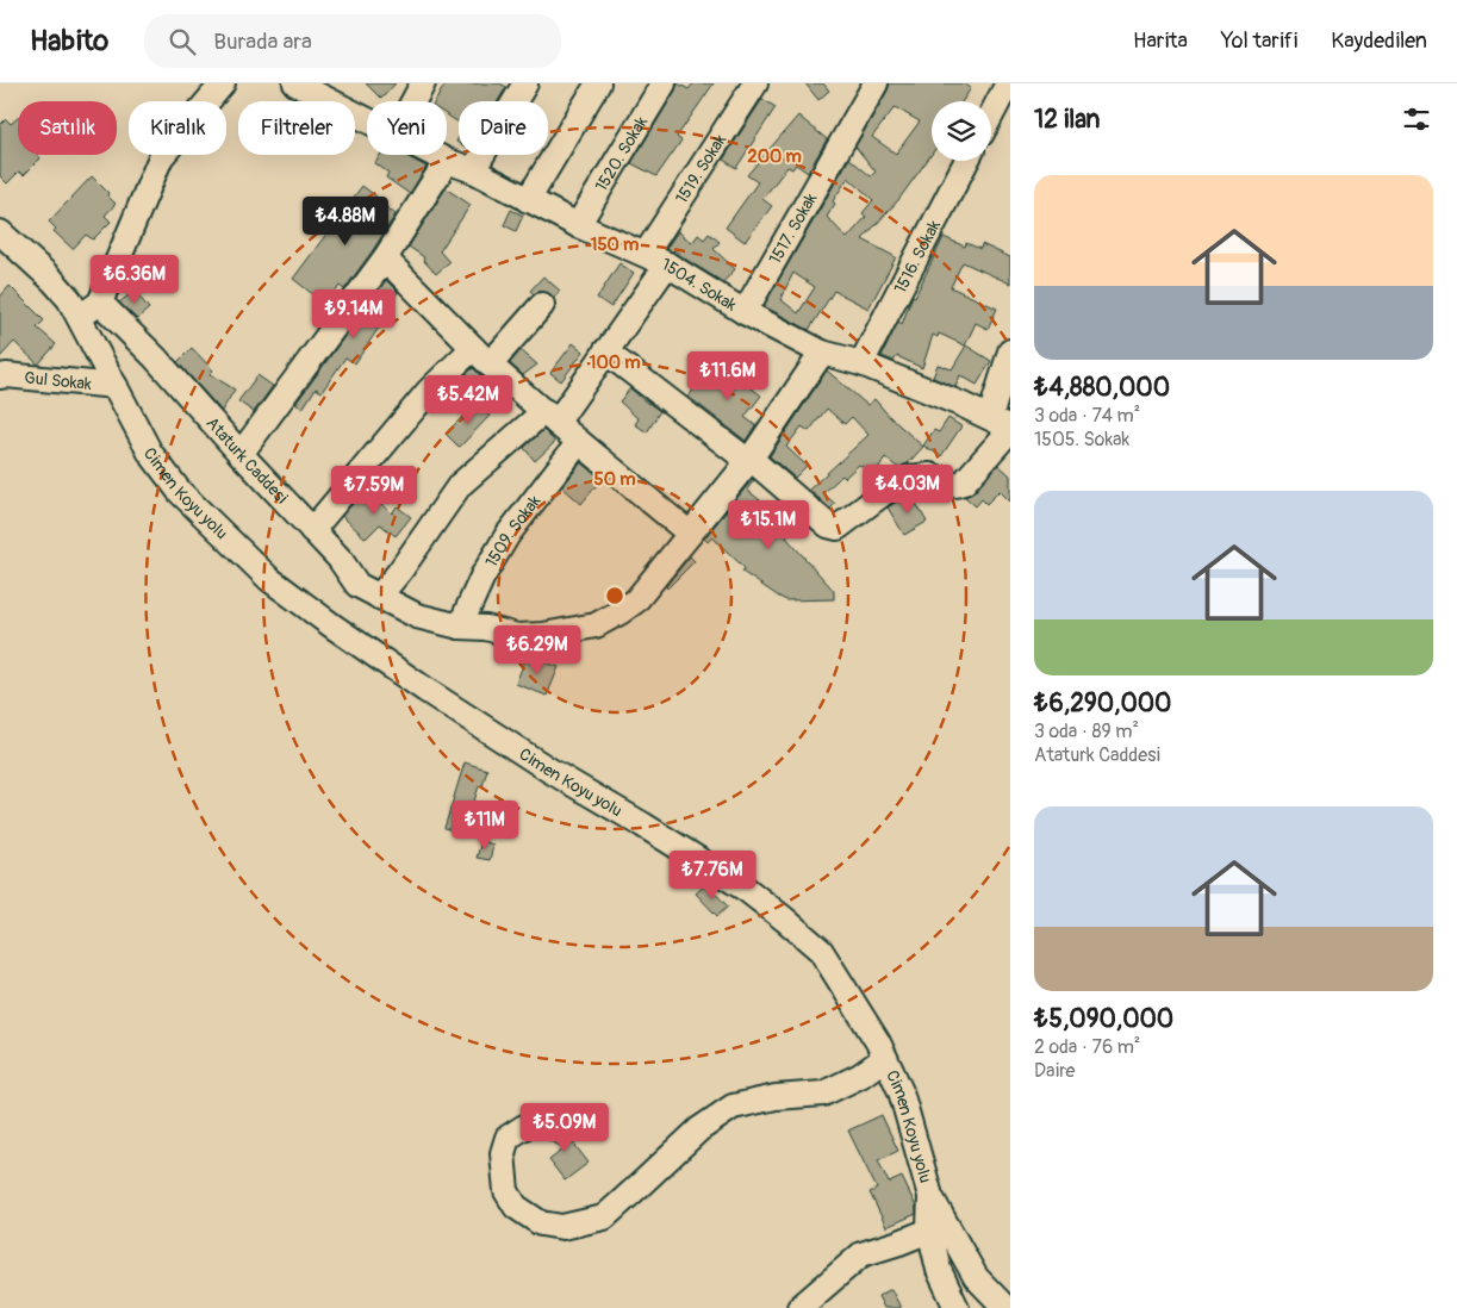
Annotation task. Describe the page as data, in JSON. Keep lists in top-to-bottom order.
{
  "streets": {
    "street": [
      "1520. Sokak",
      "1519. Sokak",
      "1517. Sokak",
      "1516. Sokak",
      "1504. Sokak",
      "Gul Sokak",
      "Ataturk Caddesi",
      "Cimen Koyu yolu",
      "1509. Sokak"
    ]
  },
  "crossings": [
    ["1520. Sokak", "1504. Sokak"],
    ["1519. Sokak", "1504. Sokak"],
    ["1519. Sokak", "Ataturk Caddesi"],
    ["1517. Sokak", "1504. Sokak"],
    ["1516. Sokak", "1504. Sokak"],
    ["1504. Sokak", "Ataturk Caddesi"],
    ["Gul Sokak", "Cimen Koyu yolu"],
    ["Ataturk Caddesi", "1509. Sokak"]
  ],
  "page": {
    "header": "Habito",
    "search": "Burada ara",
    "nav": ["Harita", "Yol tarifi", "Kaydedilen"],
    "heading": "12 ilan",
    "chip": [
      "Satılık",
      "Kiralık",
      "Filtreler",
      "Yeni",
      "Daire"
    ],
    "list": [
      {
        "name": "₺4,880,000",
        "note": "3 oda · 74 m² · 1505. Sokak"
      },
      {
        "name": "₺6,290,000",
        "note": "3 oda · 89 m² · Ataturk Caddesi"
      },
      {
        "name": "₺5,090,000",
        "note": "2 oda · 76 m² · Daire"
      }
    ],
    "price": [
      "₺4.88M",
      "₺6.36M",
      "₺9.14M",
      "₺11.6M",
      "₺5.42M",
      "₺4.03M",
      "₺7.59M",
      "₺15.1M",
      "₺6.29M",
      "₺11M",
      "₺7.76M",
      "₺5.09M"
    ]
  },
  "rings": [
    "200 m",
    "150 m",
    "100 m",
    "50 m"
  ]
}
